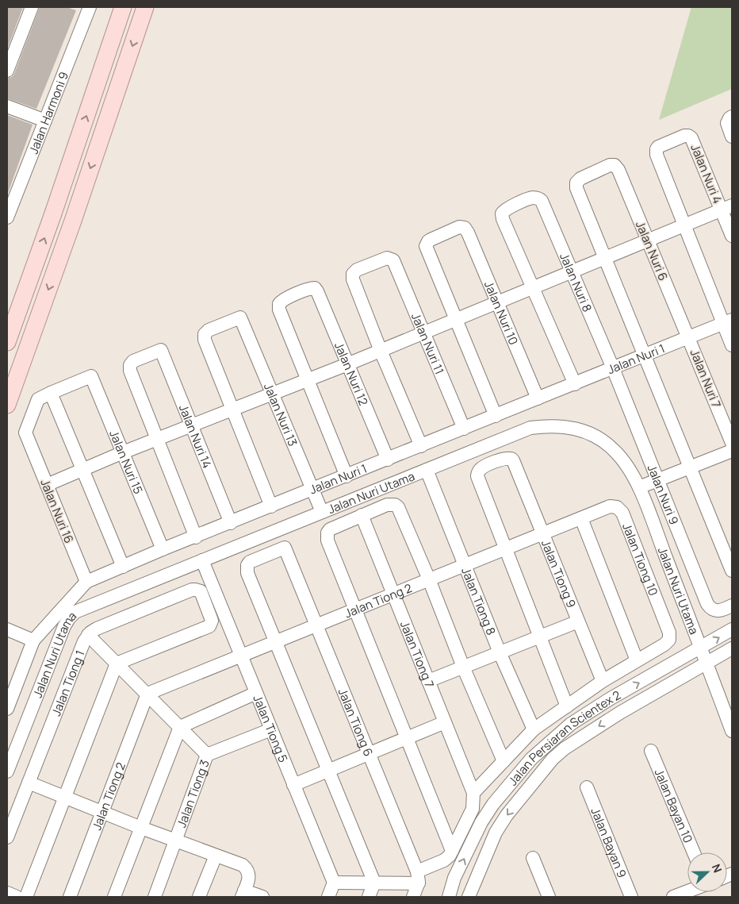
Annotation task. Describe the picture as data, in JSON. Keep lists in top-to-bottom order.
{
  "streets": {
    "street": [
      "Jalan Harmoni 9",
      "Jalan Nuri 4",
      "Jalan Nuri 6",
      "Jalan Nuri 8",
      "Jalan Nuri 10",
      "Jalan Nuri 11",
      "Jalan Nuri 1",
      "Jalan Nuri 12",
      "Jalan Nuri 7",
      "Jalan Nuri 13",
      "Jalan Nuri 14",
      "Jalan Nuri 15",
      "Jalan Nuri Utama",
      "Jalan Nuri 9",
      "Jalan Nuri 16",
      "Jalan Tiong 10",
      "Jalan Tiong 9",
      "Jalan Tiong 2",
      "Jalan Tiong 8",
      "Jalan Tiong 7",
      "Jalan Tiong 1",
      "Jalan Tiong 6",
      "Jalan Tiong 5",
      "Jalan Persiaran Scientex 2",
      "Jalan Tiong 3",
      "Jalan Bayan 10",
      "Jalan Bayan 9"
    ]
  },
  "crossings": [
    ["Jalan Nuri 6", "Jalan Nuri 1"],
    ["Jalan Nuri 6", "Jalan Nuri 7"],
    ["Jalan Nuri 8", "Jalan Nuri 1"],
    ["Jalan Nuri 8", "Jalan Nuri 9"],
    ["Jalan Nuri 10", "Jalan Nuri 1"],
    ["Jalan Nuri 11", "Jalan Nuri 1"],
    ["Jalan Nuri 1", "Jalan Nuri 12"],
    ["Jalan Nuri 1", "Jalan Nuri 7"],
    ["Jalan Nuri 1", "Jalan Nuri 13"],
    ["Jalan Nuri 1", "Jalan Nuri 14"],
    ["Jalan Nuri 1", "Jalan Nuri 15"],
    ["Jalan Nuri 1", "Jalan Nuri 9"],
    ["Jalan Nuri 1", "Jalan Nuri 16"],
    ["Jalan Nuri 13", "Jalan Nuri Utama"],
    ["Jalan Nuri 15", "Jalan Nuri 16"],
    ["Jalan Nuri Utama", "Jalan Tiong 8"],
    ["Jalan Nuri Utama", "Jalan Tiong 5"],
    ["Jalan Nuri Utama", "Jalan Persiaran Scientex 2"],
    ["Jalan Tiong 10", "Jalan Tiong 2"],
    ["Jalan Tiong 9", "Jalan Tiong 2"],
    ["Jalan Tiong 2", "Jalan Tiong 8"],
    ["Jalan Tiong 2", "Jalan Tiong 7"],
    ["Jalan Tiong 2", "Jalan Tiong 6"],
    ["Jalan Tiong 2", "Jalan Tiong 5"],
    ["Jalan Tiong 5", "Jalan Tiong 3"]
  ],
  "north": "right"
}
